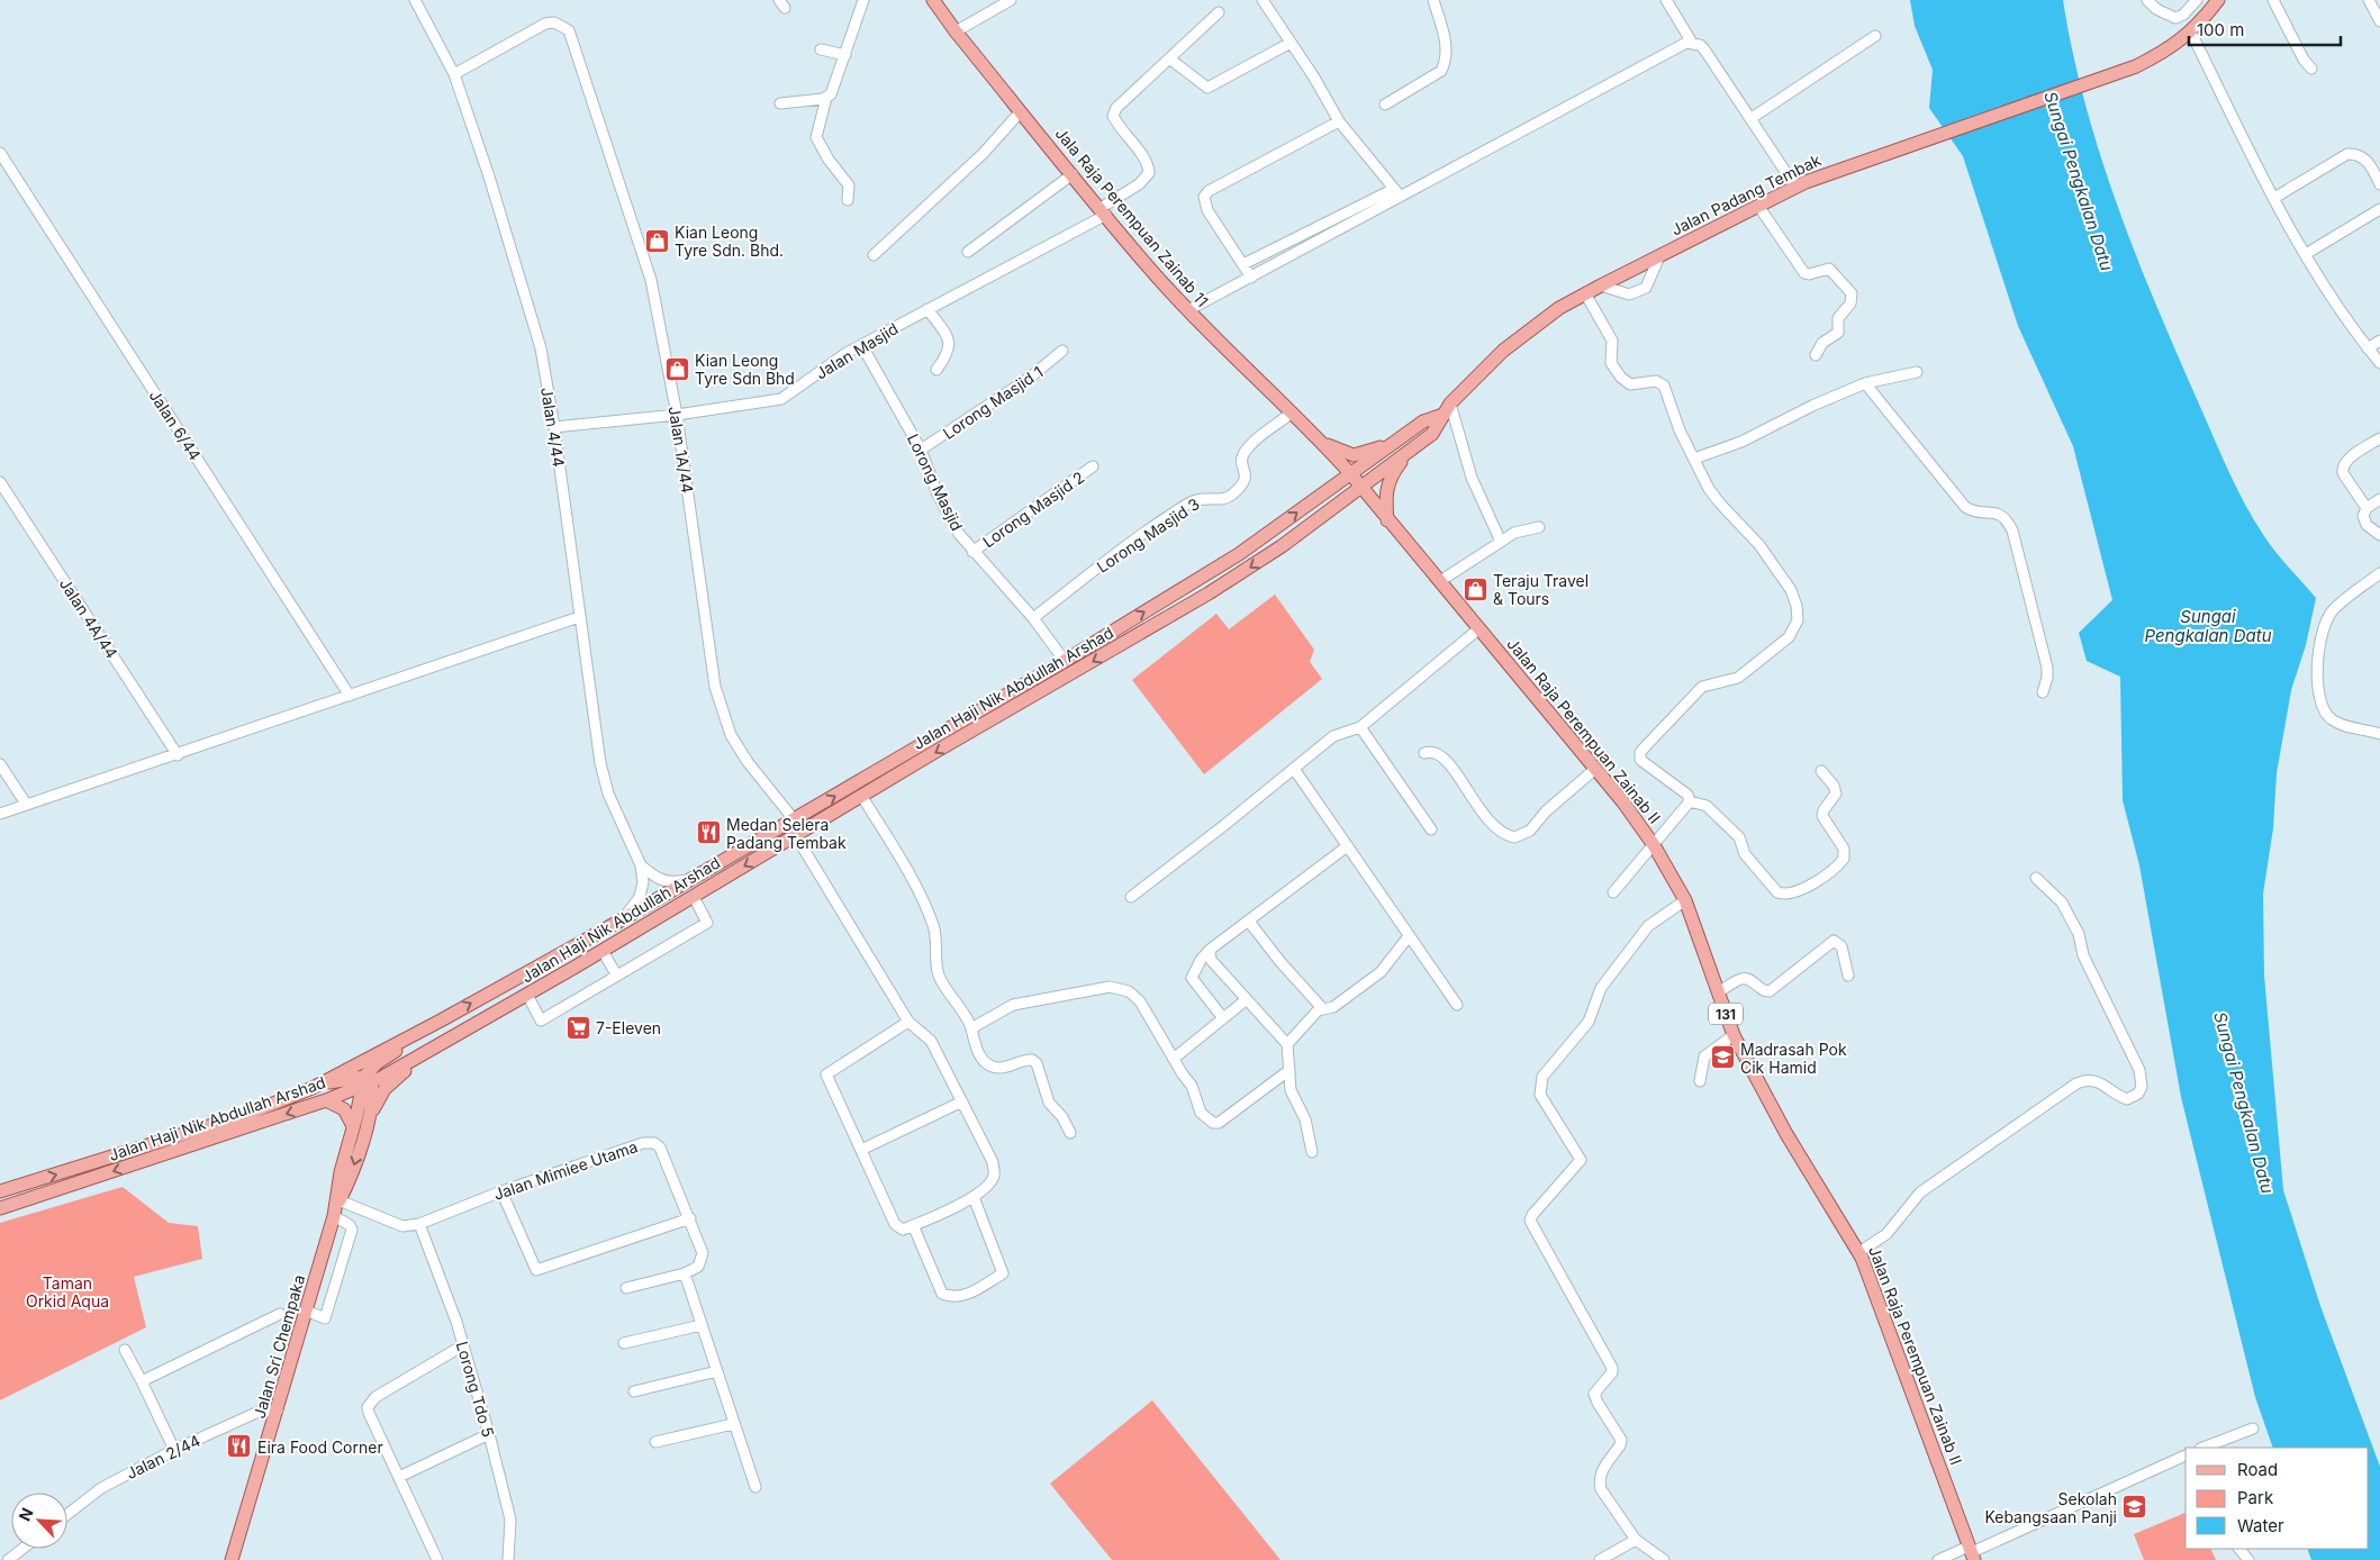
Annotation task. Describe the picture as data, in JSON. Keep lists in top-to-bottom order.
{
  "streets": {
    "main road": [
      "Jalan Padang Tembak",
      "Jala Raja Perempuan Zainab 11",
      "Jalan Haji Nik Abdullah Arshad",
      "Jalan Raja Perempuan Zainab II",
      "131",
      "Jalan Sri Chempaka"
    ],
    "street": [
      "Jalan Masjid",
      "Lorong Masjid 1",
      "Jalan 6/44",
      "Jalan 4/44",
      "Jalan 1A/44",
      "Lorong Masjid",
      "Lorong Masjid 2",
      "Lorong Masjid 3",
      "Jalan 4A/44",
      "Jalan Mimiee Utama",
      "Lorong Tdo 5",
      "Jalan 2/44"
    ]
  },
  "crossings": [
    ["Jalan Padang Tembak", "Jala Raja Perempuan Zainab 11"],
    ["Jalan Padang Tembak", "Jalan Haji Nik Abdullah Arshad"],
    ["Jalan Padang Tembak", "Jalan Raja Perempuan Zainab II"],
    ["Jala Raja Perempuan Zainab 11", "Jalan Masjid"],
    ["Jala Raja Perempuan Zainab 11", "Lorong Masjid 3"],
    ["Jala Raja Perempuan Zainab 11", "Jalan Haji Nik Abdullah Arshad"],
    ["Jala Raja Perempuan Zainab 11", "Jalan Raja Perempuan Zainab II"],
    ["Jalan Masjid", "Jalan 4/44"],
    ["Jalan Masjid", "Jalan 1A/44"],
    ["Jalan Masjid", "Lorong Masjid"],
    ["Lorong Masjid 1", "Lorong Masjid"],
    ["Jalan 4/44", "Jalan 1A/44"],
    ["Jalan 1A/44", "Jalan Haji Nik Abdullah Arshad"],
    ["Lorong Masjid", "Lorong Masjid 2"],
    ["Lorong Masjid", "Lorong Masjid 3"],
    ["Lorong Masjid", "Jalan Haji Nik Abdullah Arshad"],
    ["Jalan Haji Nik Abdullah Arshad", "Jalan Raja Perempuan Zainab II"],
    ["Jalan Mimiee Utama", "Jalan Sri Chempaka"],
    ["Jalan Mimiee Utama", "Lorong Tdo 5"],
    ["Jalan Sri Chempaka", "Jalan 2/44"]
  ],
  "water": ["Sungai Pengkalan Datu"],
  "parks": ["Taman Orkid Aqua"],
  "places": {
    "shop": ["Kian Leong Tyre Sdn. Bhd.", "Kian Leong Tyre Sdn Bhd", "Teraju Travel & Tours"],
    "restaurant": ["Medan Selera Padang Tembak", "Eira Food Corner"],
    "supermarket": ["7-Eleven"],
    "school or university": ["Madrasah Pok Cik Hamid", "Sekolah Kebangsaan Panji"]
  },
  "legend": ["Road", "Park", "Water"],
  "scale_bar": "100 m",
  "north": "top left"
}
